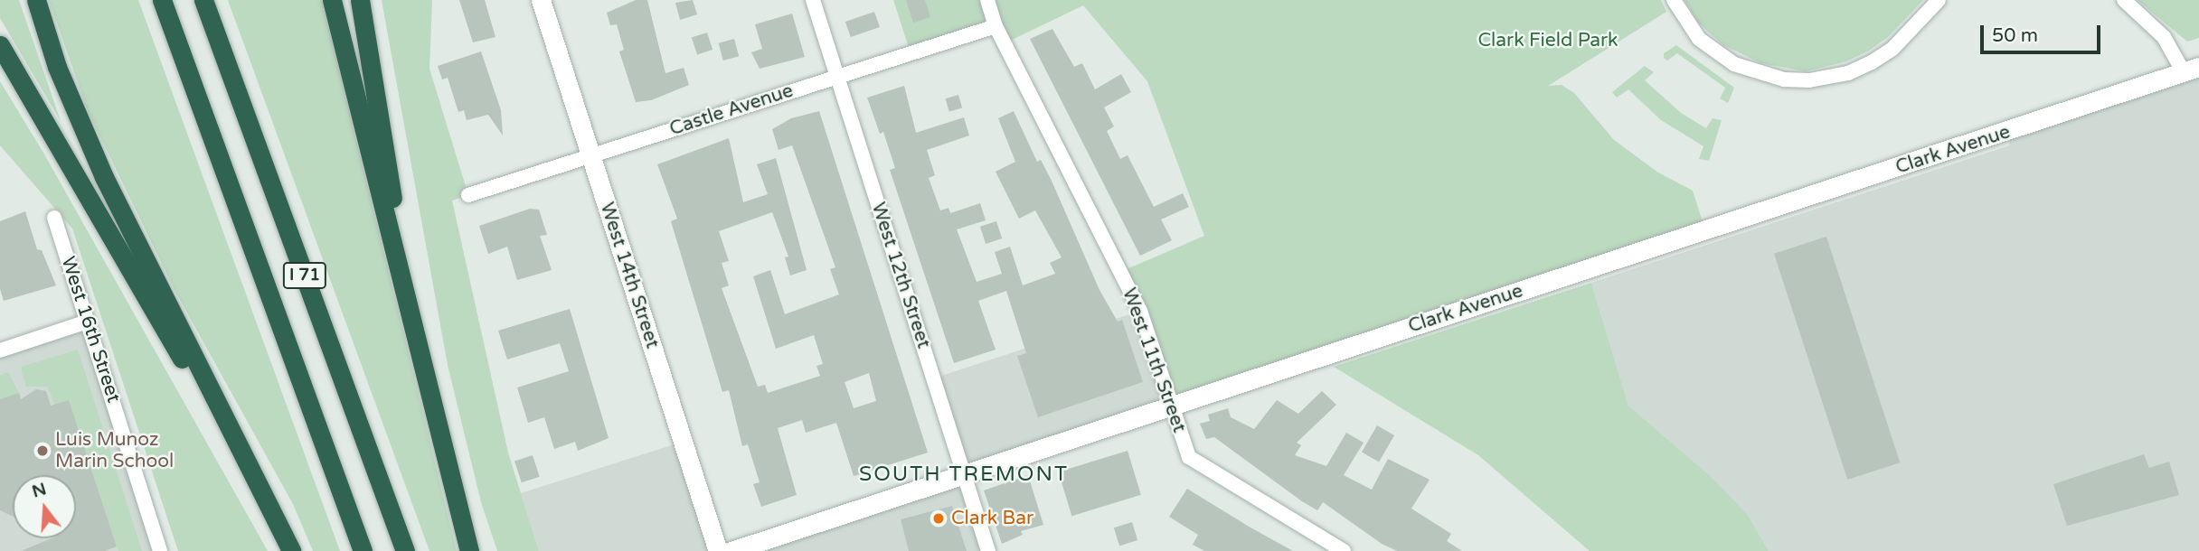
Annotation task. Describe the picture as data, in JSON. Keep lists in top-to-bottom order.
{
  "streets": {
    "highway": ["I 71"],
    "street": [
      "Castle Avenue",
      "Clark Avenue",
      "West 14th Street",
      "West 12th Street",
      "West 16th Street",
      "West 11th Street"
    ]
  },
  "crossings": [
    ["Castle Avenue", "West 14th Street"],
    ["Castle Avenue", "West 12th Street"],
    ["Castle Avenue", "West 11th Street"],
    ["Clark Avenue", "West 12th Street"],
    ["Clark Avenue", "West 11th Street"]
  ],
  "districts": ["SOUTH TREMONT"],
  "parks": ["Clark Field Park"],
  "places": ["Luis Munoz Marin School", "Clark Bar"],
  "scale_bar": "50 m",
  "north": "top"
}
